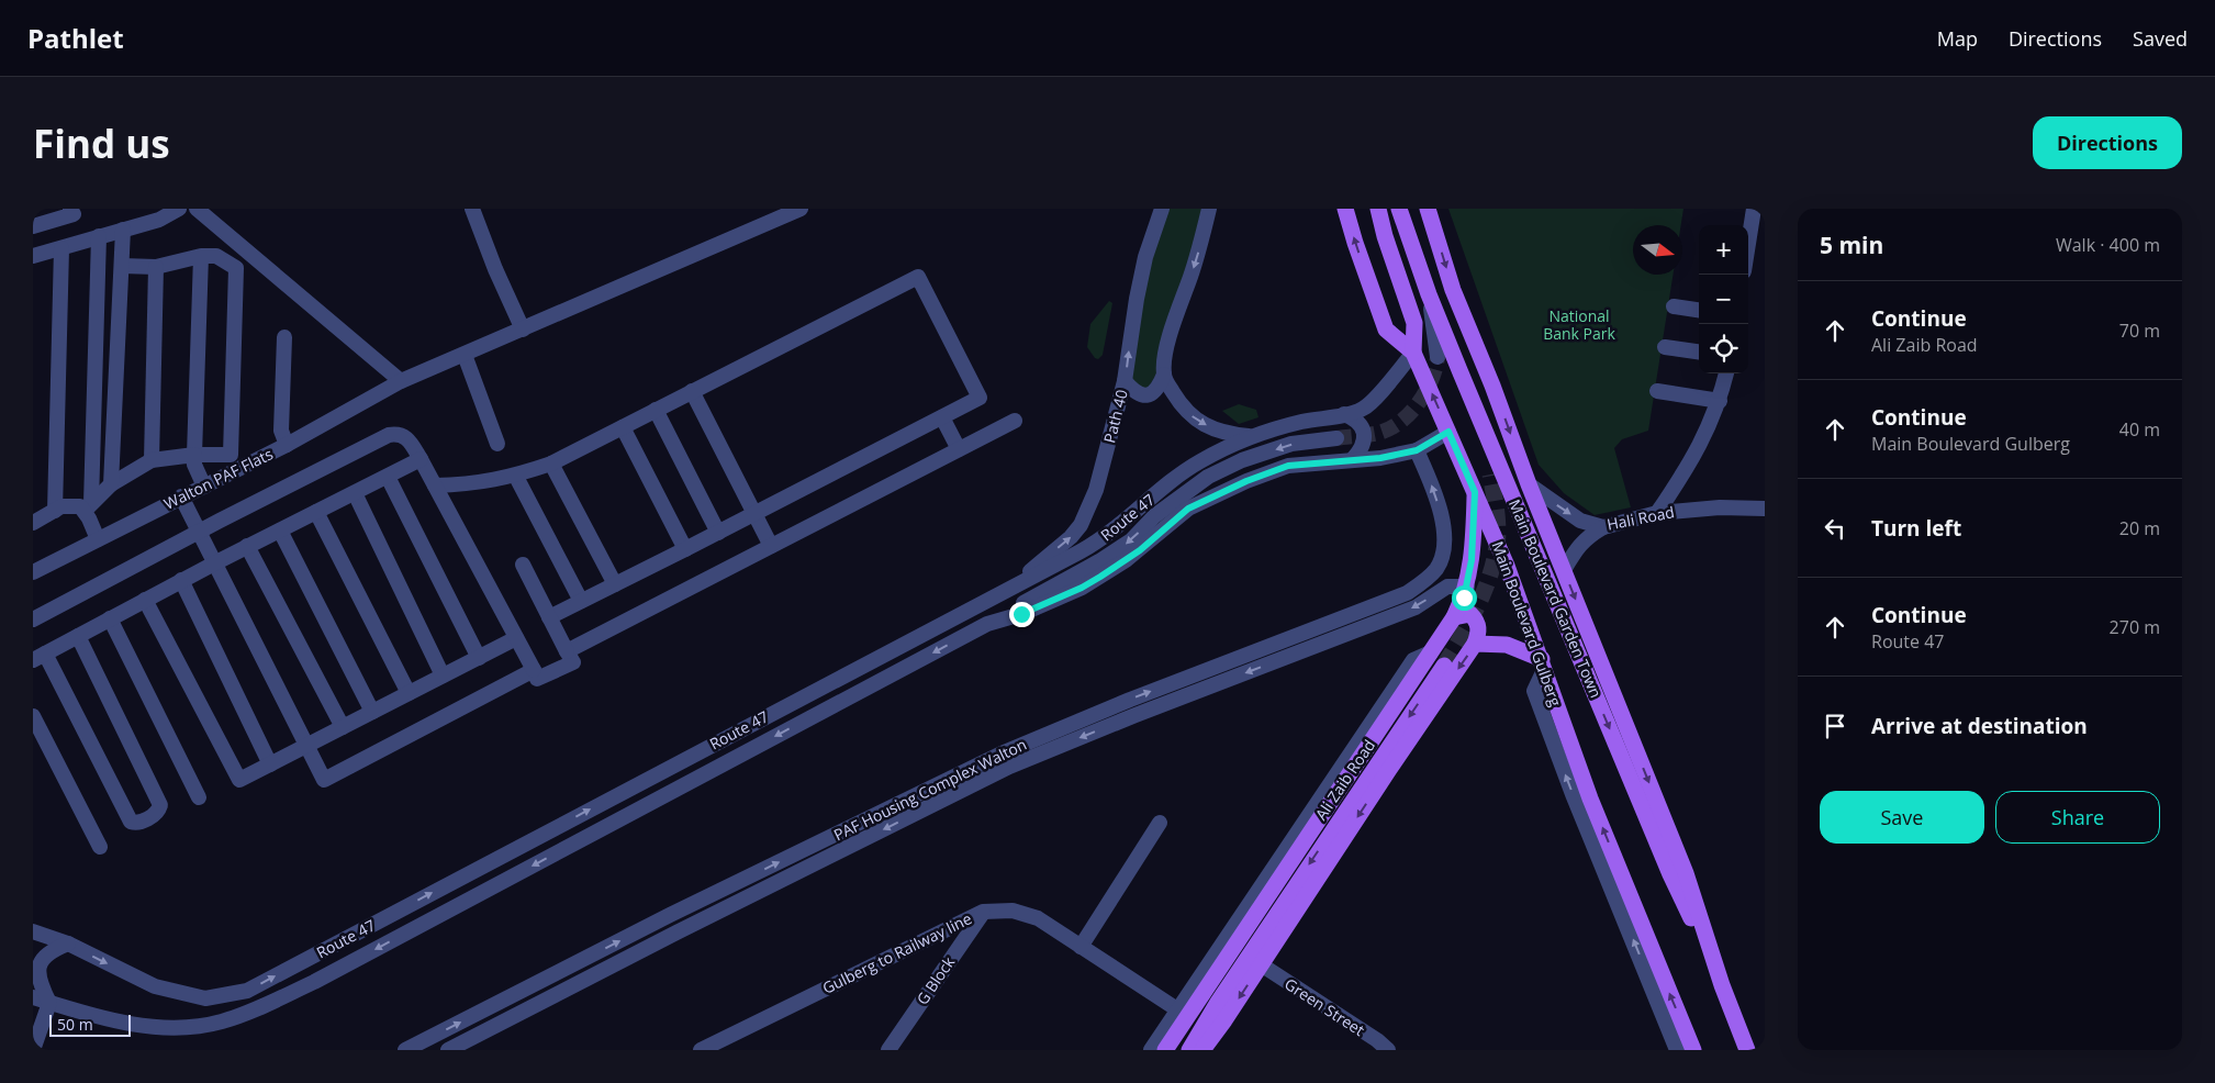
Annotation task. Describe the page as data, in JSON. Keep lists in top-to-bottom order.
{
  "streets": {
    "main road": ["Main Boulevard Garden Town", "Main Boulevard Gulberg", "Ali Zaib Road"],
    "street": [
      "Path 40",
      "Walton PAF Flats",
      "Route 47",
      "Hali Road",
      "PAF Housing Complex Walton",
      "Gulberg to Railway line",
      "G Block",
      "Green Street"
    ]
  },
  "crossings": [
    ["Path 40", "Route 47"],
    ["Route 47", "Main Boulevard Gulberg"],
    ["Route 47", "PAF Housing Complex Walton"],
    ["Main Boulevard Gulberg", "Ali Zaib Road"],
    ["Ali Zaib Road", "PAF Housing Complex Walton"],
    ["Ali Zaib Road", "Green Street"],
    ["Gulberg to Railway line", "G Block"]
  ],
  "parks": ["National Bank Park"],
  "scale_bar": "50 m",
  "north": "right",
  "page": {
    "header": "Pathlet",
    "nav": ["Map", "Directions", "Saved"],
    "buttons": [
      "Directions",
      ["Save", "Share"]
    ],
    "title": "Find us",
    "heading": ["5 min", "Walk · 400 m"],
    "map_buttons": ["+", "−"],
    "list": [
      ["Continue", "Ali Zaib Road", "70 m"],
      ["Continue", "Main Boulevard Gulberg", "40 m"],
      ["Turn left", "20 m"],
      ["Continue", "Route 47", "270 m"],
      "Arrive at destination"
    ],
    "scale": "50 m"
  }
}
